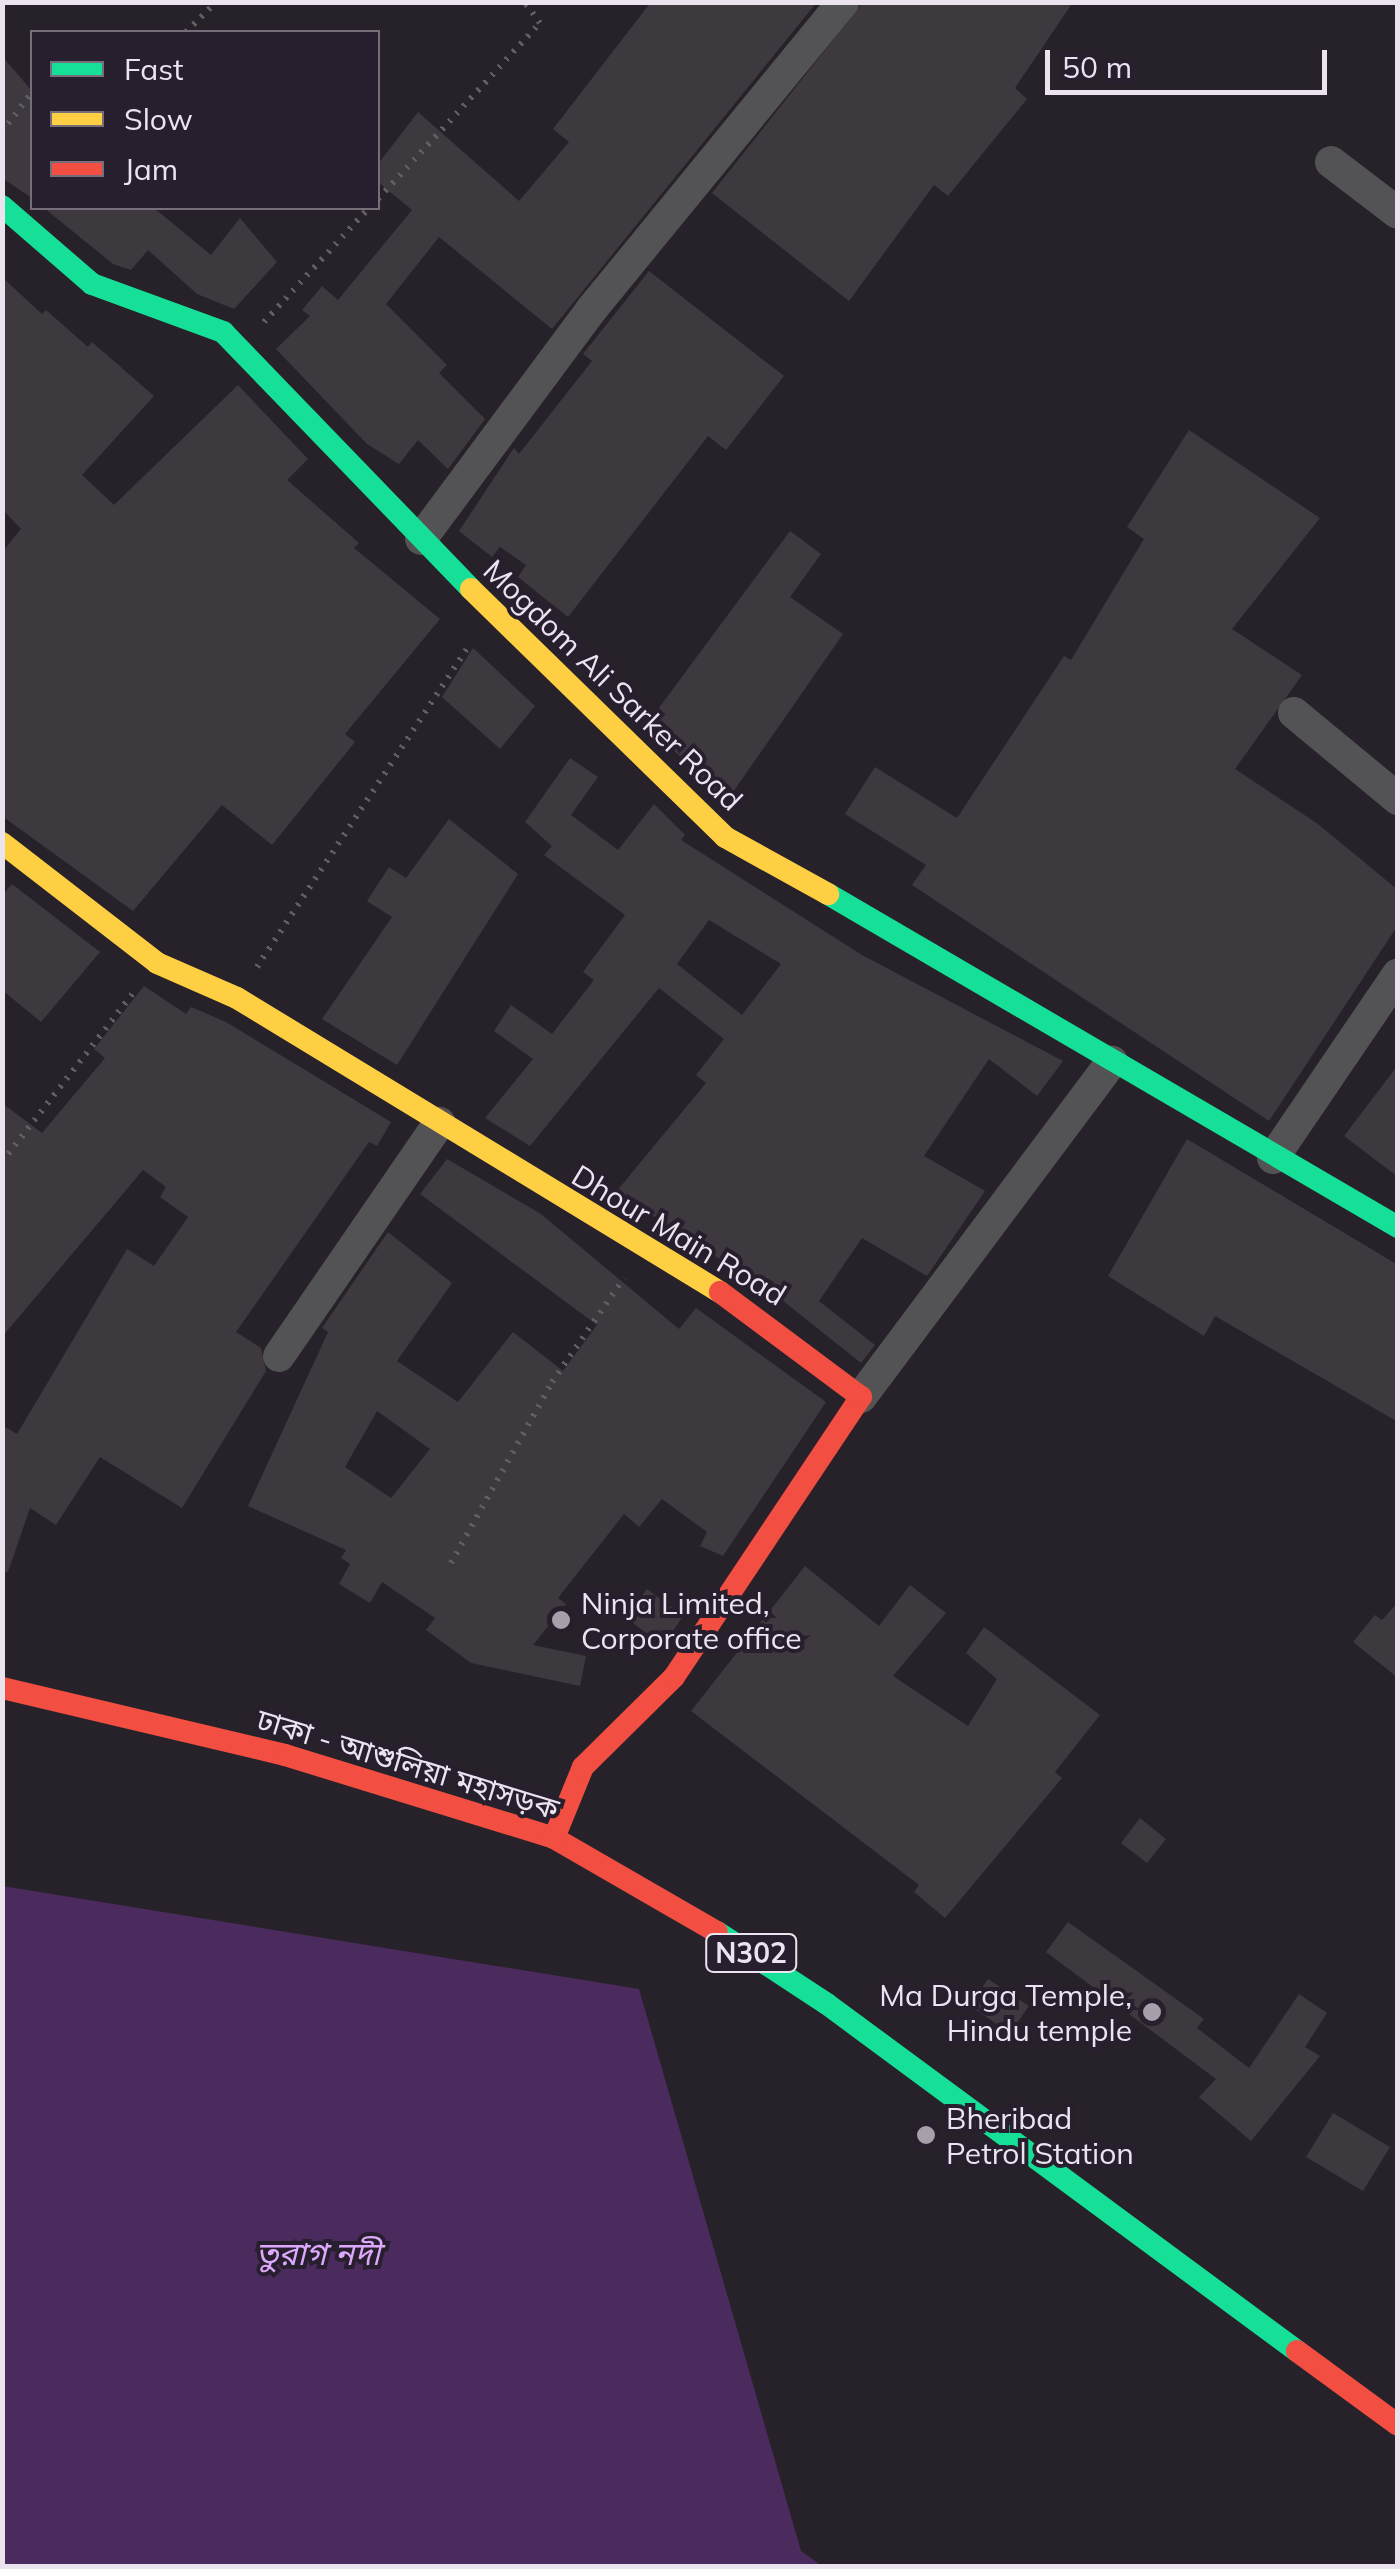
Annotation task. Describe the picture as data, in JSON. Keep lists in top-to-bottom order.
{
  "streets": {
    "main road": [
      "Mogdom Ali Sarker Road",
      "Dhour Main Road",
      "ঢাকা - আশুলিয়া মহাসড়ক",
      "N302"
    ]
  },
  "water": ["তুরাগ নদী"],
  "places": ["Ninja Limited, Corporate office", "Ma Durga Temple, Hindu temple", "Bheribad Petrol Station"],
  "legend": ["Fast", "Slow", "Jam"],
  "scale_bar": "50 m"
}
